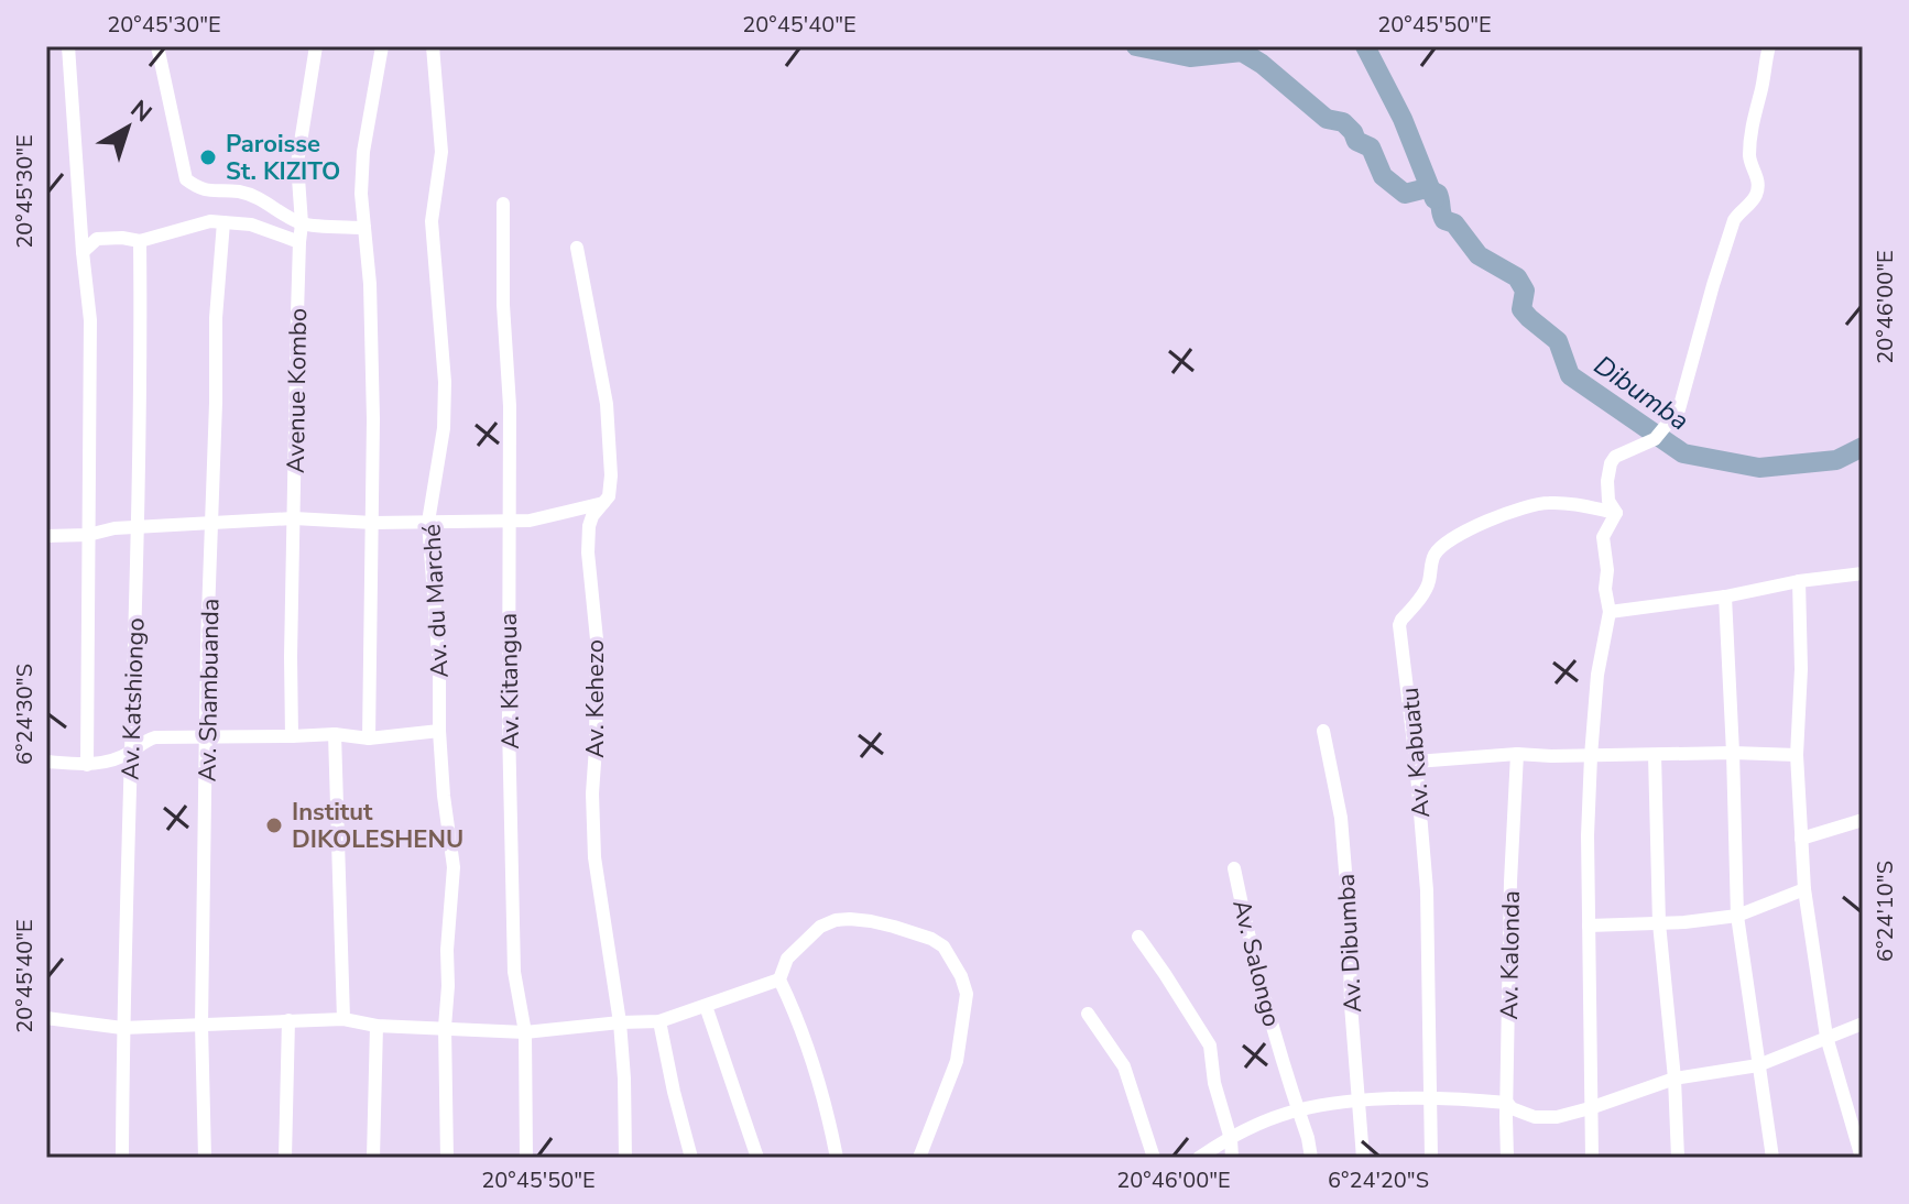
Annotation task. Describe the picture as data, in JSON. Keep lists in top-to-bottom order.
{
  "streets": {
    "street": [
      "Avenue Kombo",
      "Av. du Marché",
      "Av. Kitangua",
      "Av. Shambuanda",
      "Av. Katshiongo",
      "Av. Kehezo",
      "Av. Kabuatu",
      "Av. Dibumba",
      "Av. Kalonda",
      "Av. Salongo"
    ]
  },
  "water": ["Dibumba"],
  "places": ["Paroisse St. KIZITO", "Institut DIKOLESHENU"],
  "north": "top right",
  "coordinates": [
    "20°45'30\"E",
    "20°45'40\"E",
    "20°45'50\"E",
    "20°46'00\"E",
    "6°24'30\"S",
    "6°24'10\"S",
    "6°24'20\"S"
  ]
}
